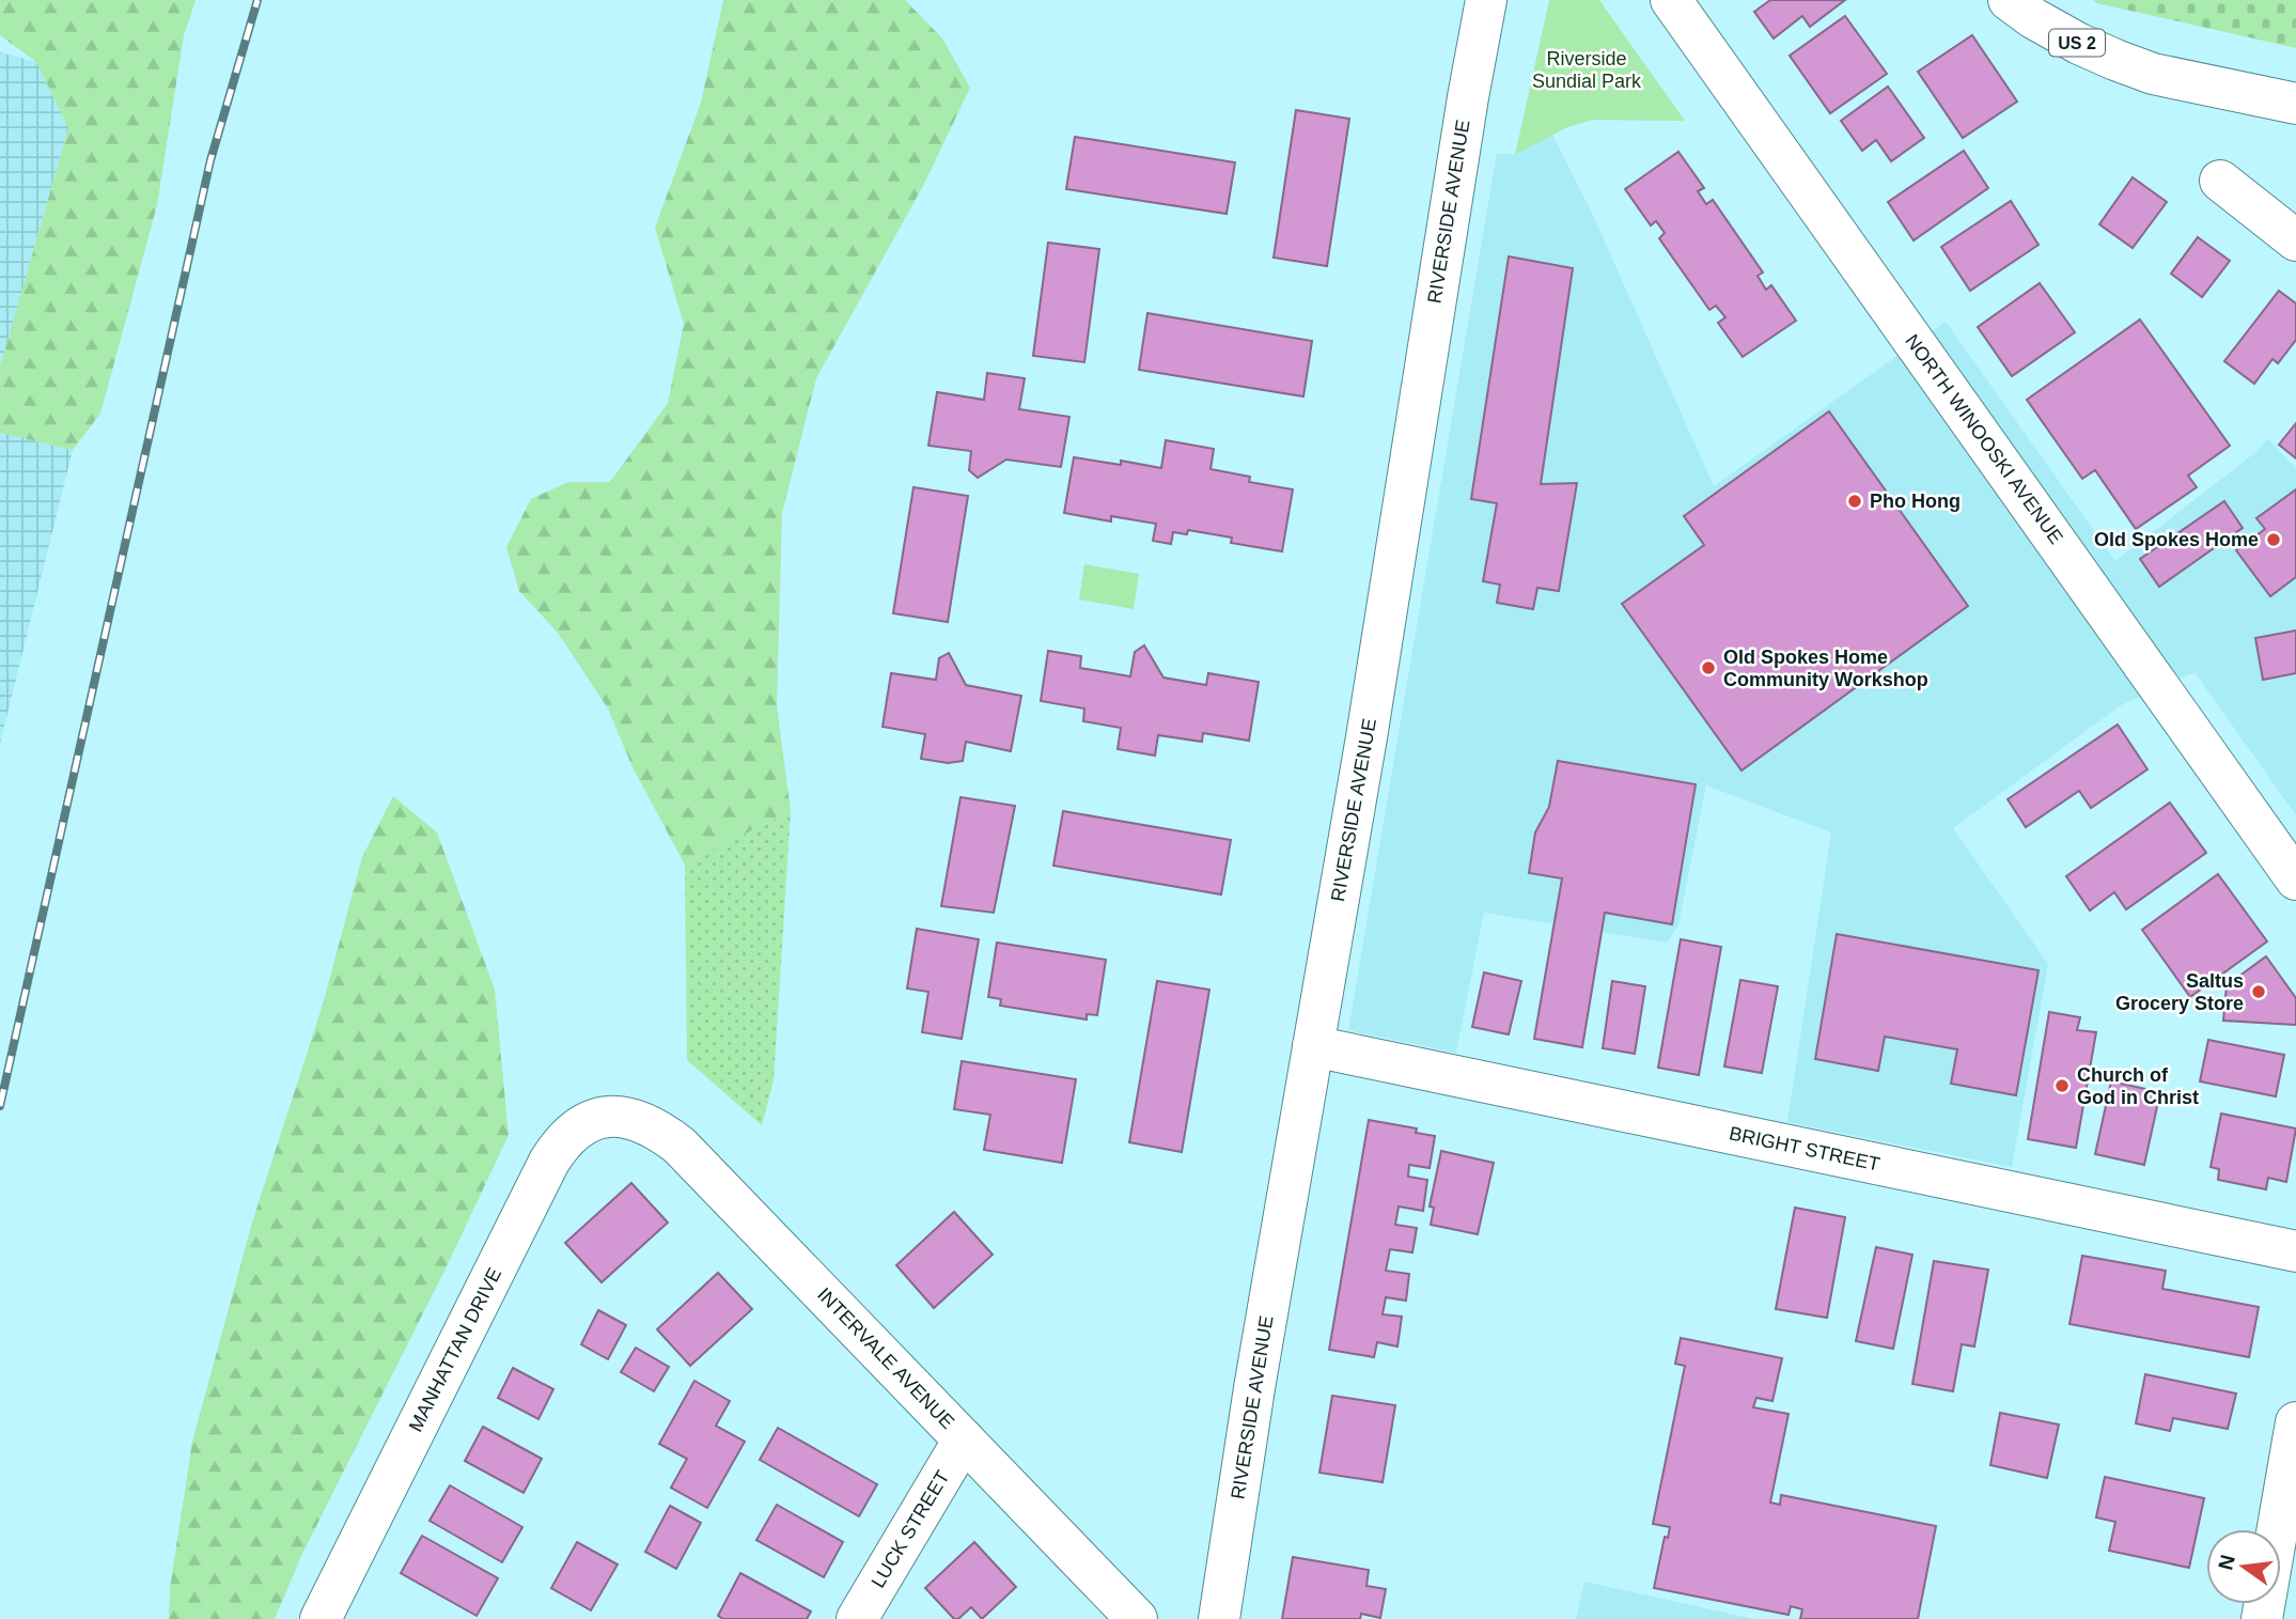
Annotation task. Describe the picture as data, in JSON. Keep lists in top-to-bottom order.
{
  "streets": {
    "street": [
      "US 2",
      "RIVERSIDE AVENUE",
      "NORTH WINOOSKI AVENUE",
      "BRIGHT STREET",
      "MANHATTAN DRIVE",
      "INTERVALE AVENUE",
      "LUCK STREET"
    ]
  },
  "crossings": [
    ["RIVERSIDE AVENUE", "BRIGHT STREET"],
    ["MANHATTAN DRIVE", "INTERVALE AVENUE"],
    ["INTERVALE AVENUE", "LUCK STREET"]
  ],
  "parks": ["Riverside Sundial Park"],
  "places": [
    "Pho Hong",
    "Old Spokes Home",
    "Old Spokes Home Community Workshop",
    "Saltus Grocery Store",
    "Church of God in Christ"
  ],
  "north": "left"
}
